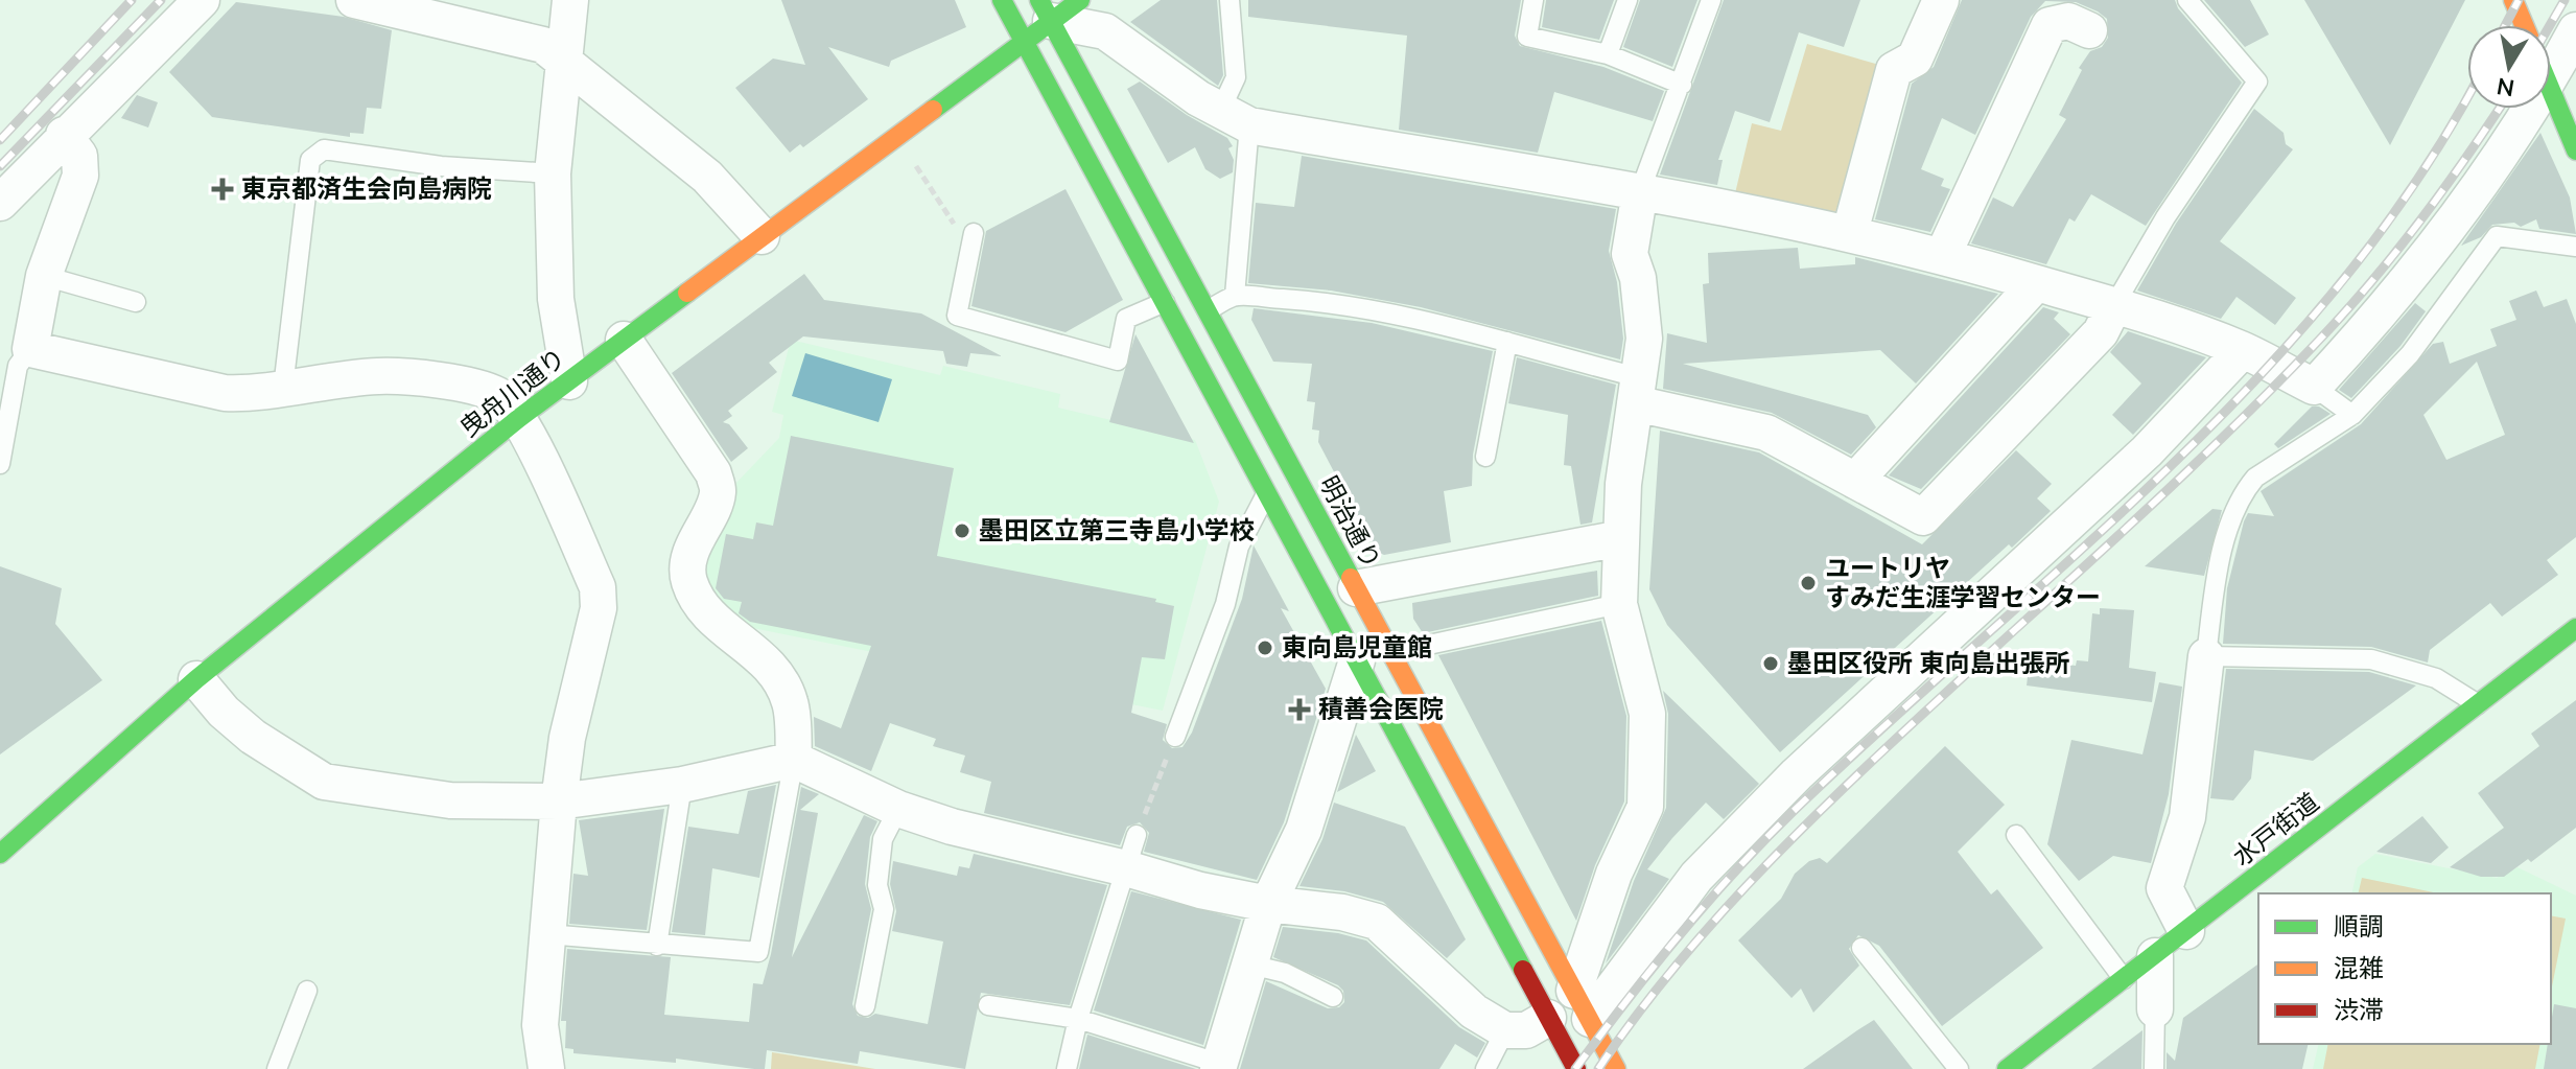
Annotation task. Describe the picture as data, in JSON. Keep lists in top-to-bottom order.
{
  "streets": {
    "main road": ["曳舟川通り", "明治通り", "水戸街道"]
  },
  "crossings": [
    ["曳舟川通り", "明治通り"]
  ],
  "places": {
    "health": ["東京都済生会向島病院", "積善会医院"],
    "other": [
      "墨田区立第三寺島小学校",
      "ユートリヤ すみだ生涯学習センター",
      "東向島児童館",
      "墨田区役所 東向島出張所"
    ]
  },
  "legend": ["順調", "混雑", "渋滞"],
  "north": "bottom"
}
